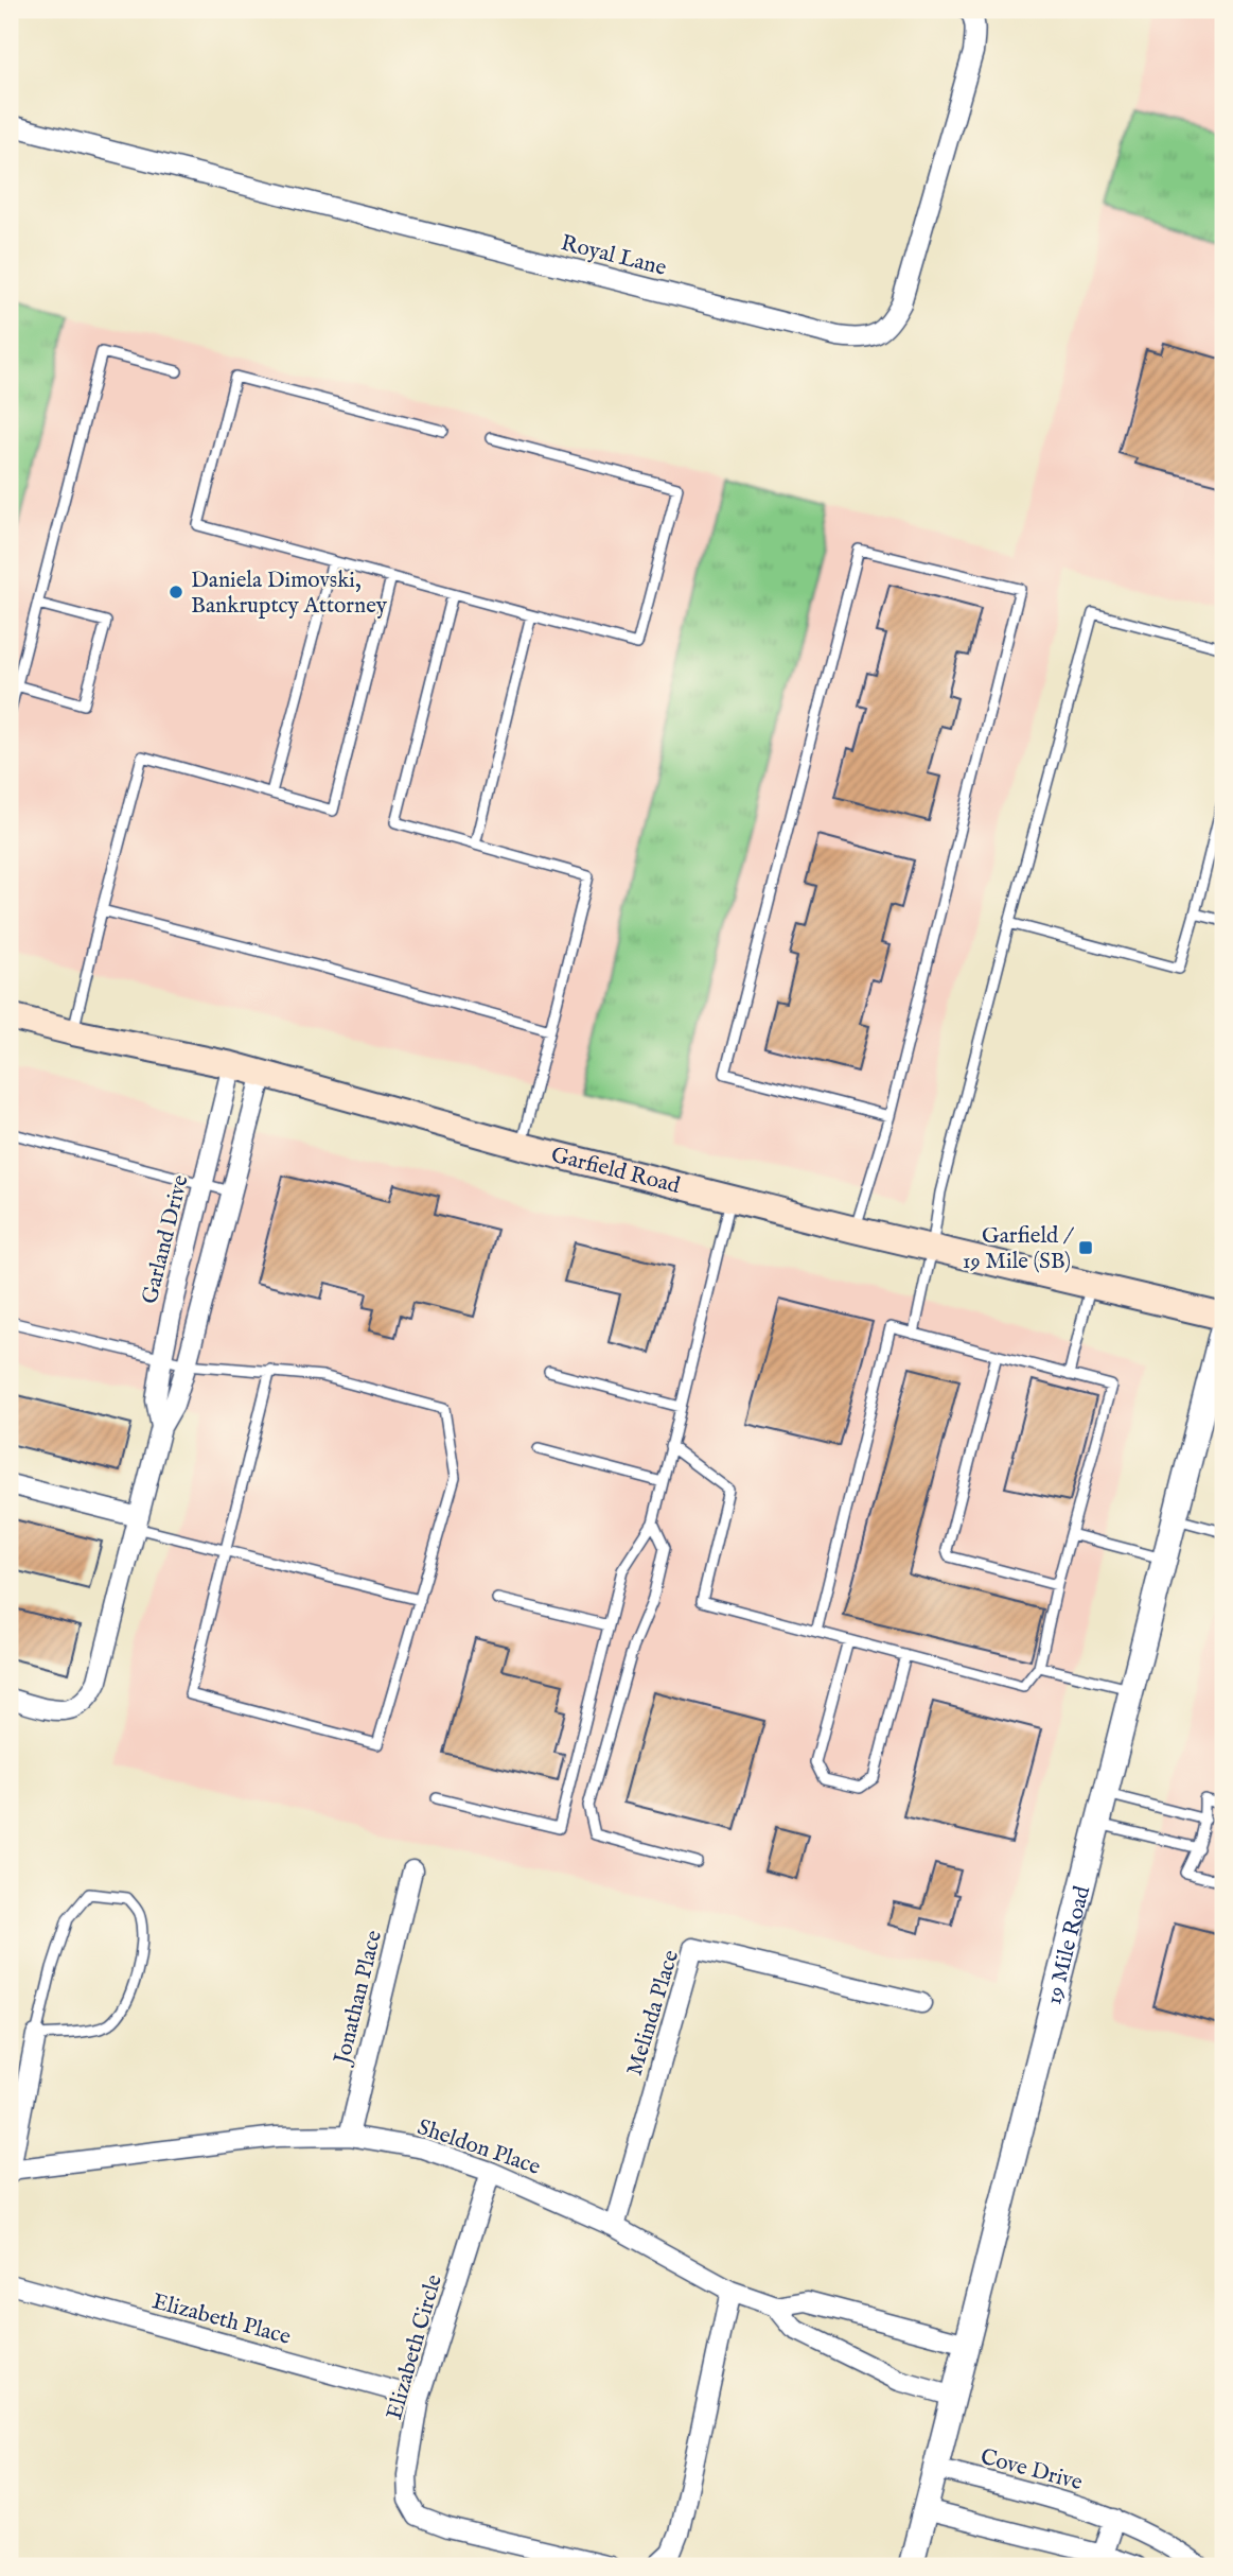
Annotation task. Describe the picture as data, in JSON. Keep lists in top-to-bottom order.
{
  "streets": {
    "main road": ["Garfield Road"],
    "street": [
      "Royal Lane",
      "Garland Drive",
      "19 Mile Road",
      "Jonathan Place",
      "Melinda Place",
      "Sheldon Place",
      "Elizabeth Place",
      "Elizabeth Circle",
      "Cove Drive"
    ]
  },
  "crossings": [
    ["Garfield Road", "Garland Drive"],
    ["19 Mile Road", "Sheldon Place"],
    ["19 Mile Road", "Cove Drive"],
    ["Jonathan Place", "Sheldon Place"],
    ["Melinda Place", "Sheldon Place"],
    ["Sheldon Place", "Elizabeth Circle"],
    ["Elizabeth Place", "Elizabeth Circle"]
  ],
  "places": {
    "other": ["Daniela Dimovski, Bankruptcy Attorney"],
    "transit": ["Garfield / 19 Mile (SB)"]
  }
}
